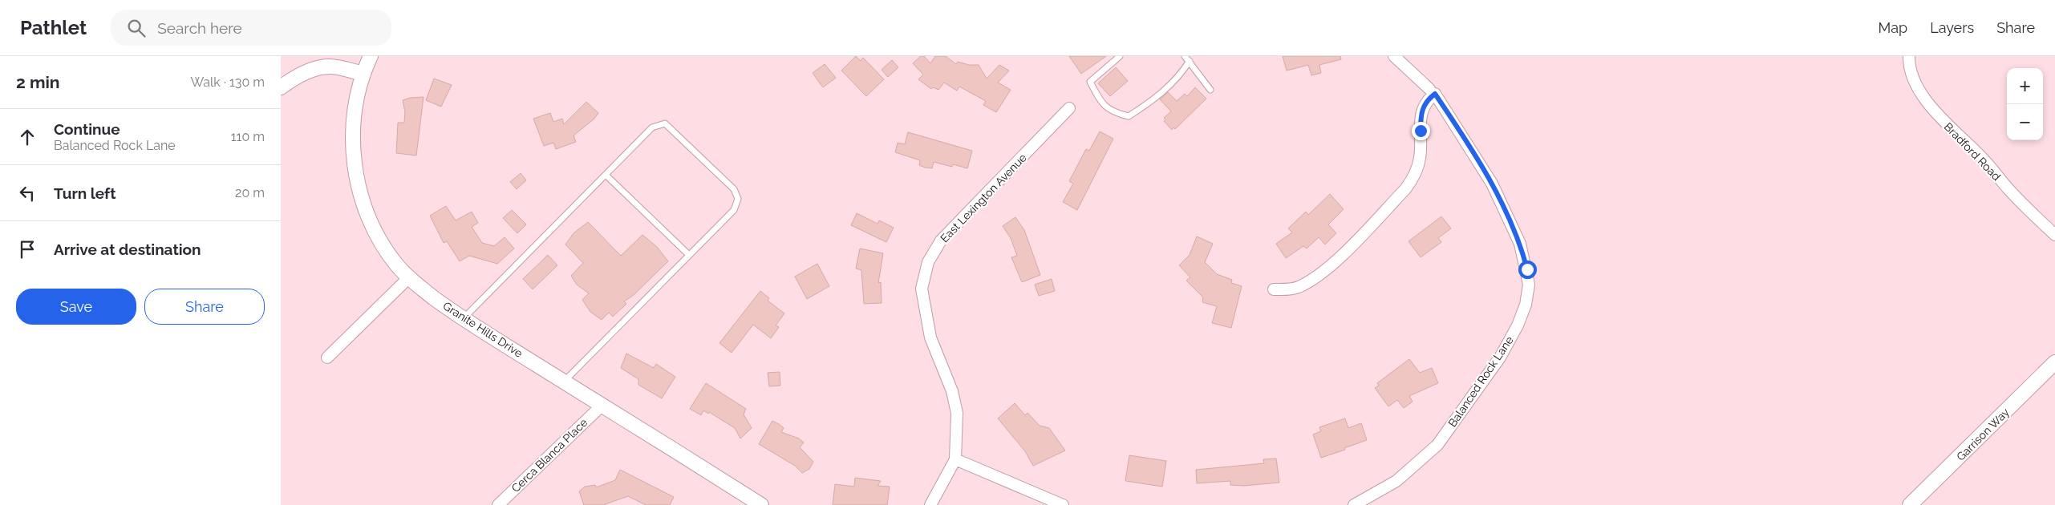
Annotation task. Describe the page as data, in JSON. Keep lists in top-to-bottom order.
{
  "streets": {
    "street": [
      "Bradford Road",
      "East Lexington Avenue",
      "Granite Hills Drive",
      "Balanced Rock Lane",
      "Garrison Way",
      "Cerca Blanca Place"
    ]
  },
  "crossings": [
    ["Granite Hills Drive", "Cerca Blanca Place"]
  ],
  "page": {
    "header": "Pathlet",
    "search": "Search here",
    "nav": ["Map", "Layers", "Share"],
    "heading": ["2 min", "Walk · 130 m"],
    "map_buttons": ["+", "−"],
    "list": [
      ["Continue", "Balanced Rock Lane", "110 m"],
      ["Turn left", "20 m"],
      "Arrive at destination"
    ],
    "buttons": ["Save", "Share"]
  }
}
